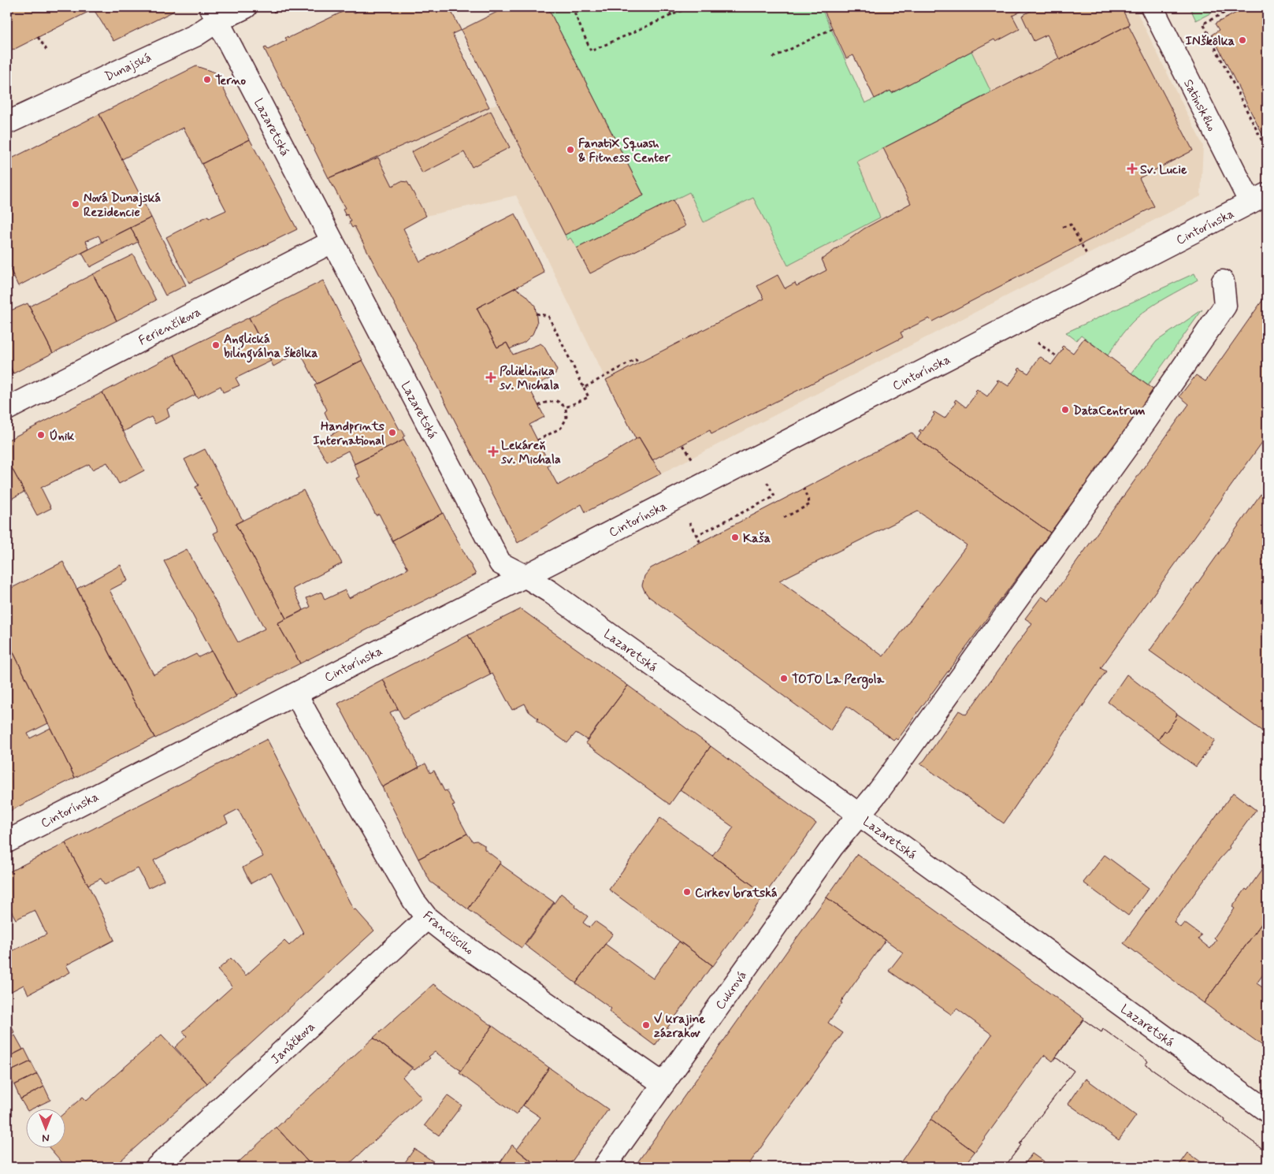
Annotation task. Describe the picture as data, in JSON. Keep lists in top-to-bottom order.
{
  "streets": {
    "street": [
      "Dunajská",
      "Satinského",
      "Lazaretská",
      "Cintorínska",
      "Ferienčíkova",
      "Francisciho",
      "Cukrová",
      "Janáčkova"
    ]
  },
  "crossings": [
    ["Dunajská", "Lazaretská"],
    ["Satinského", "Cintorínska"],
    ["Lazaretská", "Cintorínska"],
    ["Lazaretská", "Ferienčíkova"],
    ["Lazaretská", "Cukrová"],
    ["Cintorínska", "Francisciho"],
    ["Francisciho", "Cukrová"],
    ["Francisciho", "Janáčkova"]
  ],
  "places": {
    "other": [
      "INškôlka",
      "Terno",
      "FanatiX Squash & Fitness Center",
      "Nová Dunajská Rezidencie",
      "Anglická bilingválna škôlka",
      "DataCentrum",
      "Handprints International",
      "Únik",
      "Kaša",
      "TOTO La Pergola",
      "Cirkev bratská",
      "V krajine zázrakov"
    ],
    "health": ["Sv. Lucie", "Poliklinika sv. Michala", "Lekáreň sv. Michala"]
  },
  "north": "bottom"
}
